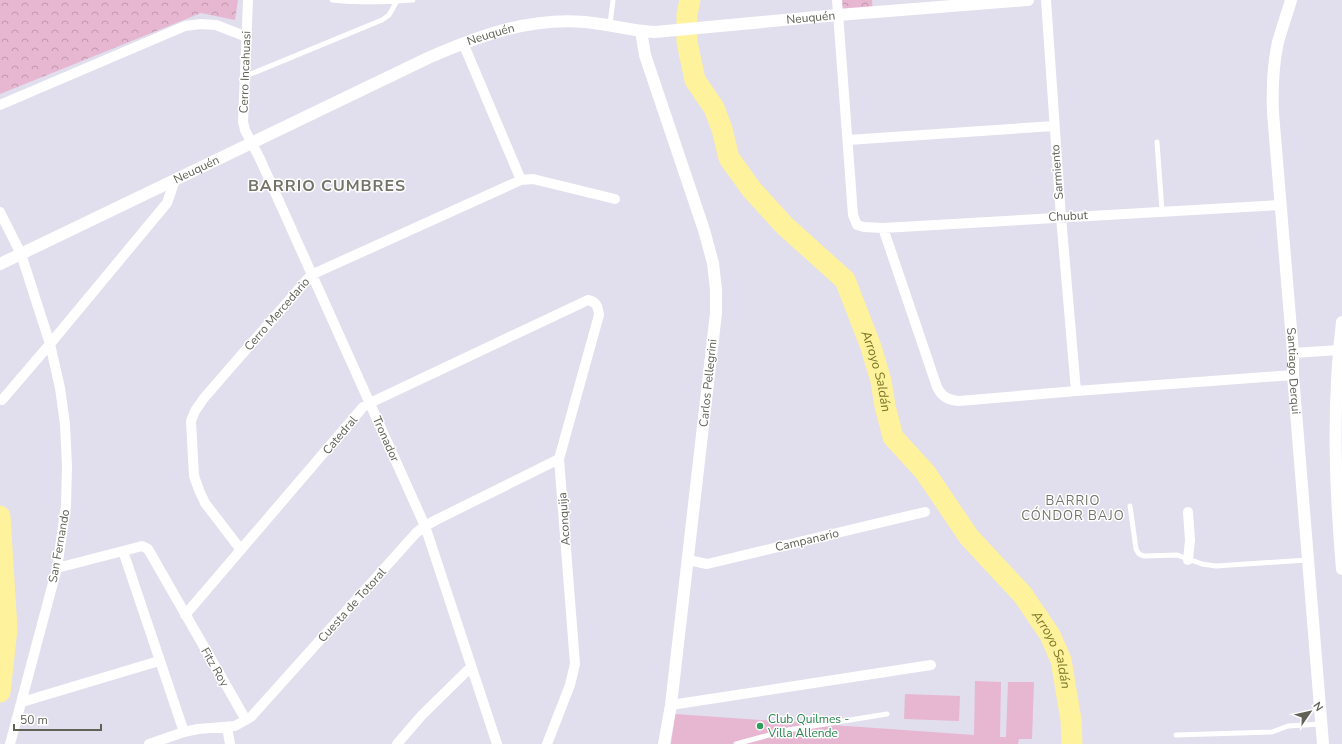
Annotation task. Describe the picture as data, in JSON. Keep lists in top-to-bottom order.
{
  "streets": {
    "main road": ["Neuquén", "Santiago Derqui", "Carlos Pellegrini"],
    "street": [
      "Cerro Incahuasi",
      "Sarmiento",
      "Chubut",
      "Cerro Mercedario",
      "Catedral",
      "Tronador",
      "Aconquija",
      "Campanario",
      "San Fernando",
      "Cuesta de Totoral",
      "Fitz Roy"
    ]
  },
  "crossings": [
    ["Neuquén", "Cerro Incahuasi"],
    ["Neuquén", "Carlos Pellegrini"],
    ["Neuquén", "Tronador"],
    ["Neuquén", "San Fernando"],
    ["Cerro Incahuasi", "Tronador"],
    ["Sarmiento", "Chubut"],
    ["Chubut", "Santiago Derqui"],
    ["Cerro Mercedario", "Catedral"],
    ["Cerro Mercedario", "Tronador"],
    ["Carlos Pellegrini", "Campanario"],
    ["Catedral", "Tronador"],
    ["Catedral", "Aconquija"],
    ["Catedral", "Fitz Roy"],
    ["Tronador", "Cuesta de Totoral"],
    ["Aconquija", "Cuesta de Totoral"],
    ["San Fernando", "Fitz Roy"],
    ["Cuesta de Totoral", "Fitz Roy"]
  ],
  "districts": ["BARRIO CUMBRES", "BARRIO CÓNDOR BAJO"],
  "water": ["Arroyo Saldán"],
  "places": ["Club Quilmes - Villa Allende"],
  "scale_bar": "50 m",
  "north": "top right"
}
